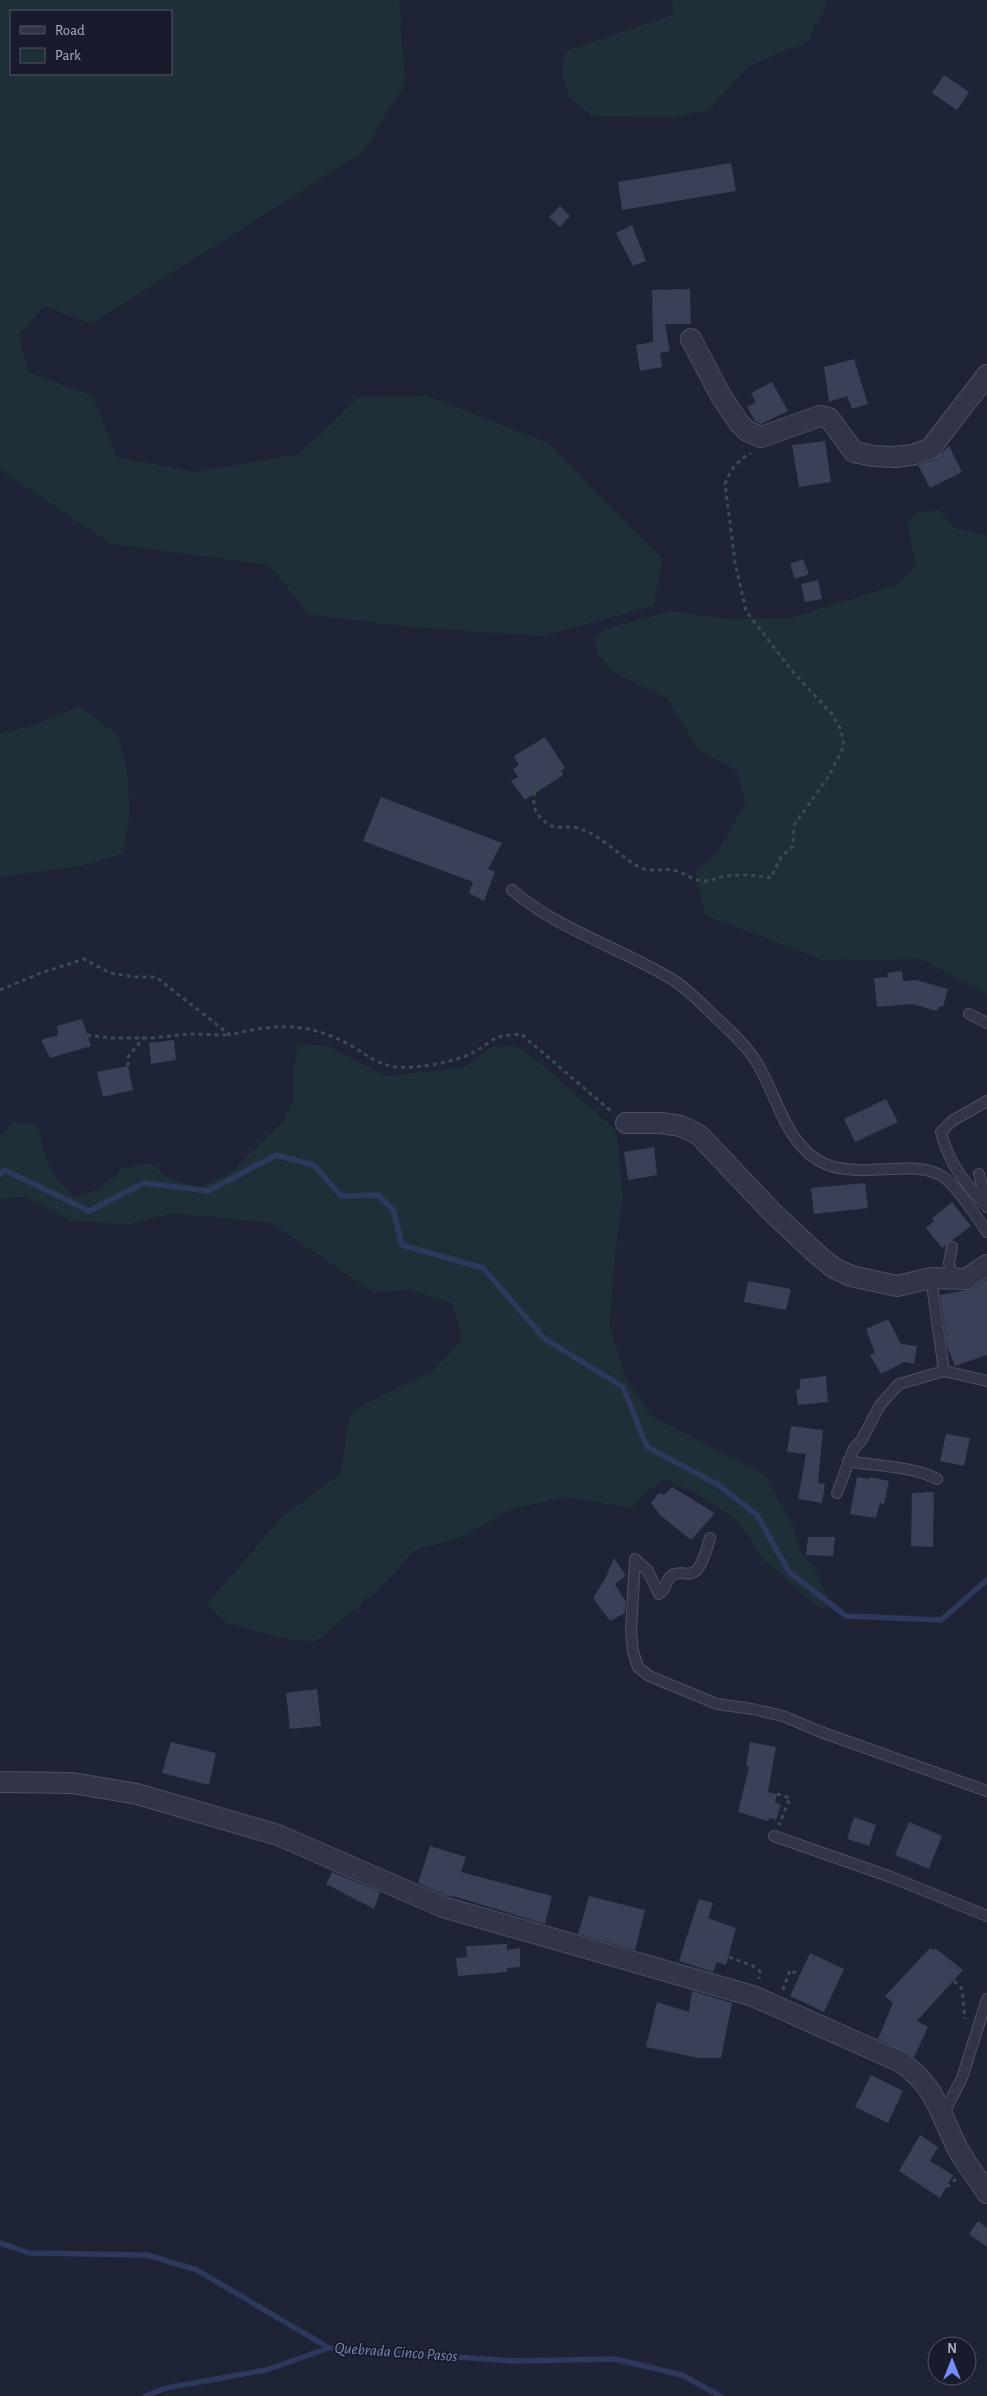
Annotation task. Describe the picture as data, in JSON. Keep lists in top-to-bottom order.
{
  "water": ["Quebrada Cinco Pasos"],
  "legend": ["Road", "Park"],
  "north": "top"
}
